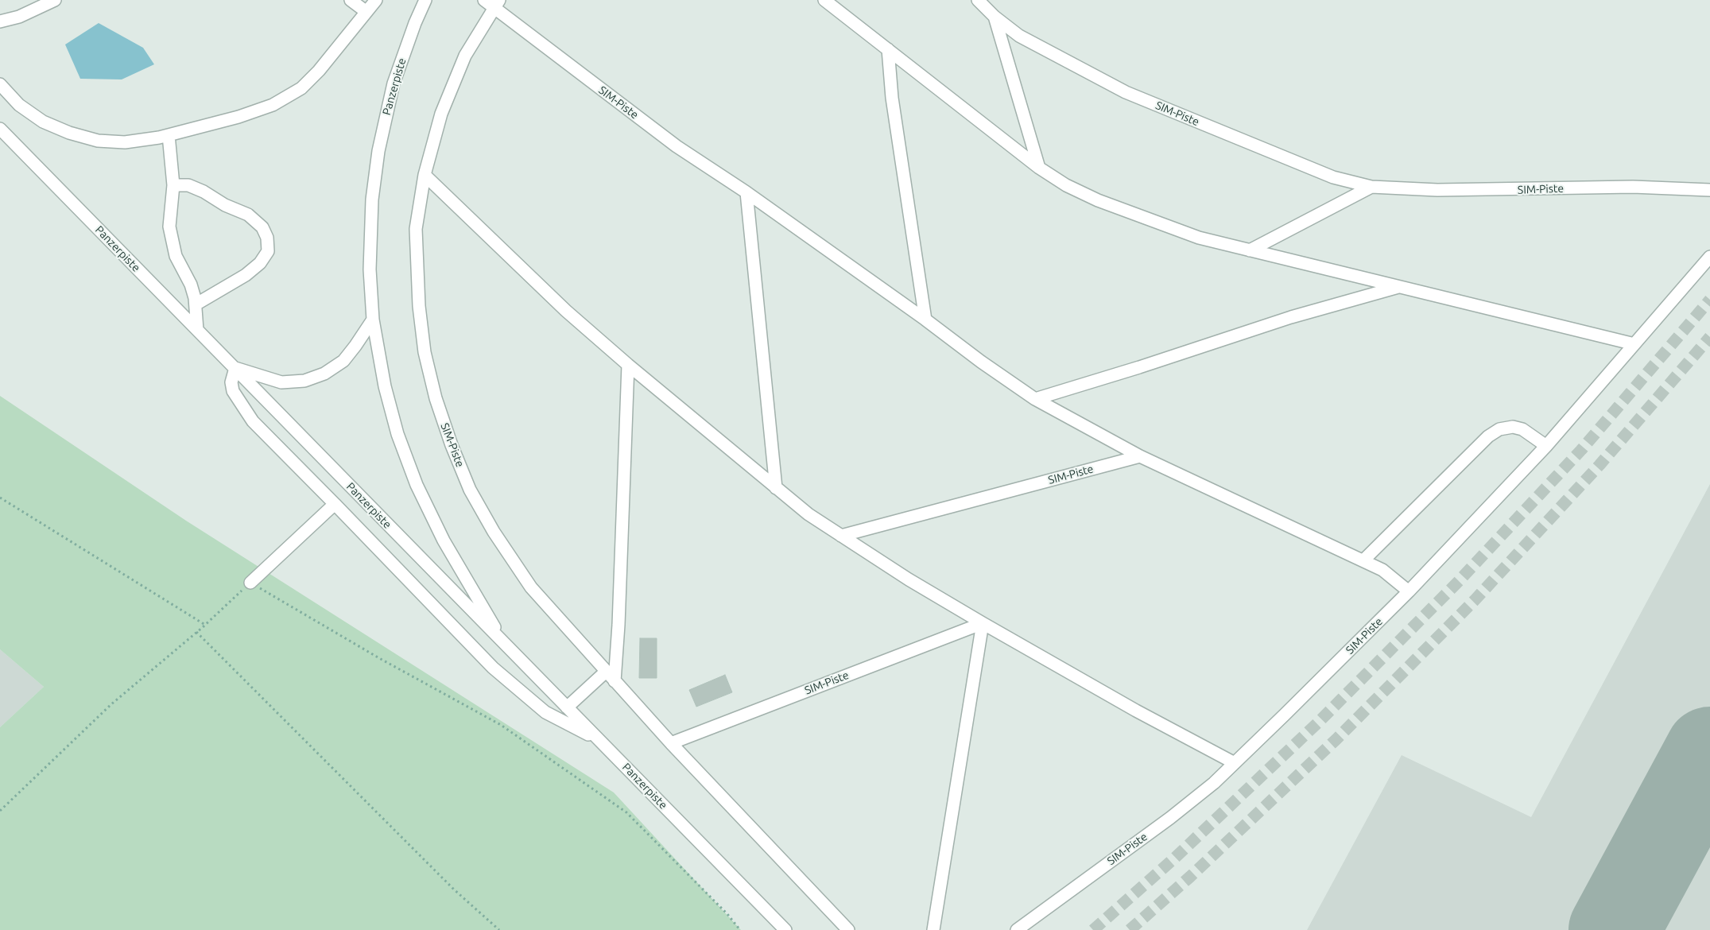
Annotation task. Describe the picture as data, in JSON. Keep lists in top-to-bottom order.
{
  "streets": {
    "street": ["Panzerpiste", "SIM-Piste"]
  }
}
